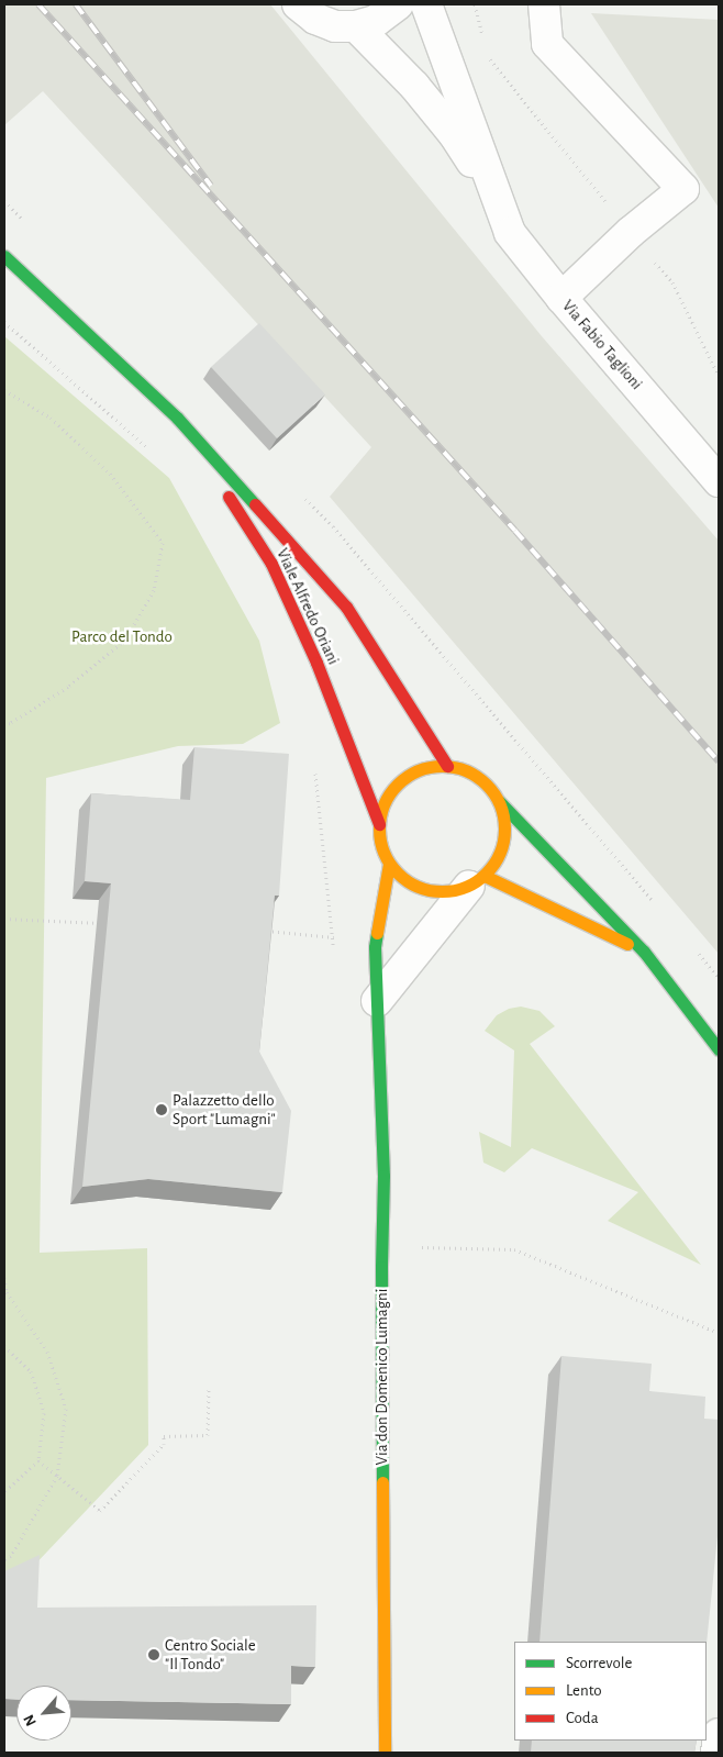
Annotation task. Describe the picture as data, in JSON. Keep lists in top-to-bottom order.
{
  "streets": {
    "main road": ["Viale Alfredo Oriani", "Via don Domenico Lumagni"],
    "street": ["Via Fabio Taglioni"]
  },
  "crossings": [
    ["Viale Alfredo Oriani", "Via don Domenico Lumagni"]
  ],
  "parks": ["Parco del Tondo"],
  "places": ["Palazzetto dello Sport \"Lumagni\"", "Centro Sociale \"Il Tondo\""],
  "legend": ["Scorrevole", "Lento", "Coda"],
  "north": "bottom left"
}
